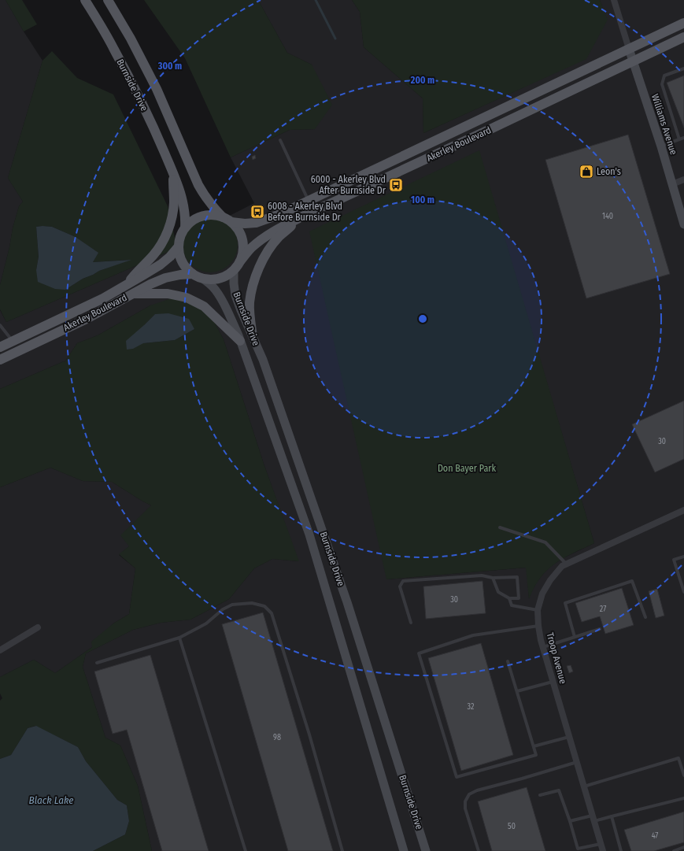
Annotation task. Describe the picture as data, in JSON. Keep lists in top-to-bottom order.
{
  "streets": {
    "main road": ["Burnside Drive", "Williams Avenue", "Akerley Boulevard"],
    "street": ["Troop Avenue"]
  },
  "crossings": [
    ["Burnside Drive", "Akerley Boulevard"],
    ["Williams Avenue", "Akerley Boulevard"]
  ],
  "water": ["Black Lake"],
  "parks": ["Don Bayer Park"],
  "places": {
    "shop": ["Leon's"],
    "bus stop": ["6000 - Akerley Blvd After Burnside Dr", "6008 - Akerley Blvd Before Burnside Dr"]
  },
  "house_numbers": [
    "140",
    "30",
    "30",
    "27",
    "32",
    "98",
    "50",
    "47"
  ],
  "rings": ["300 m", "200 m", "100 m"]
}
